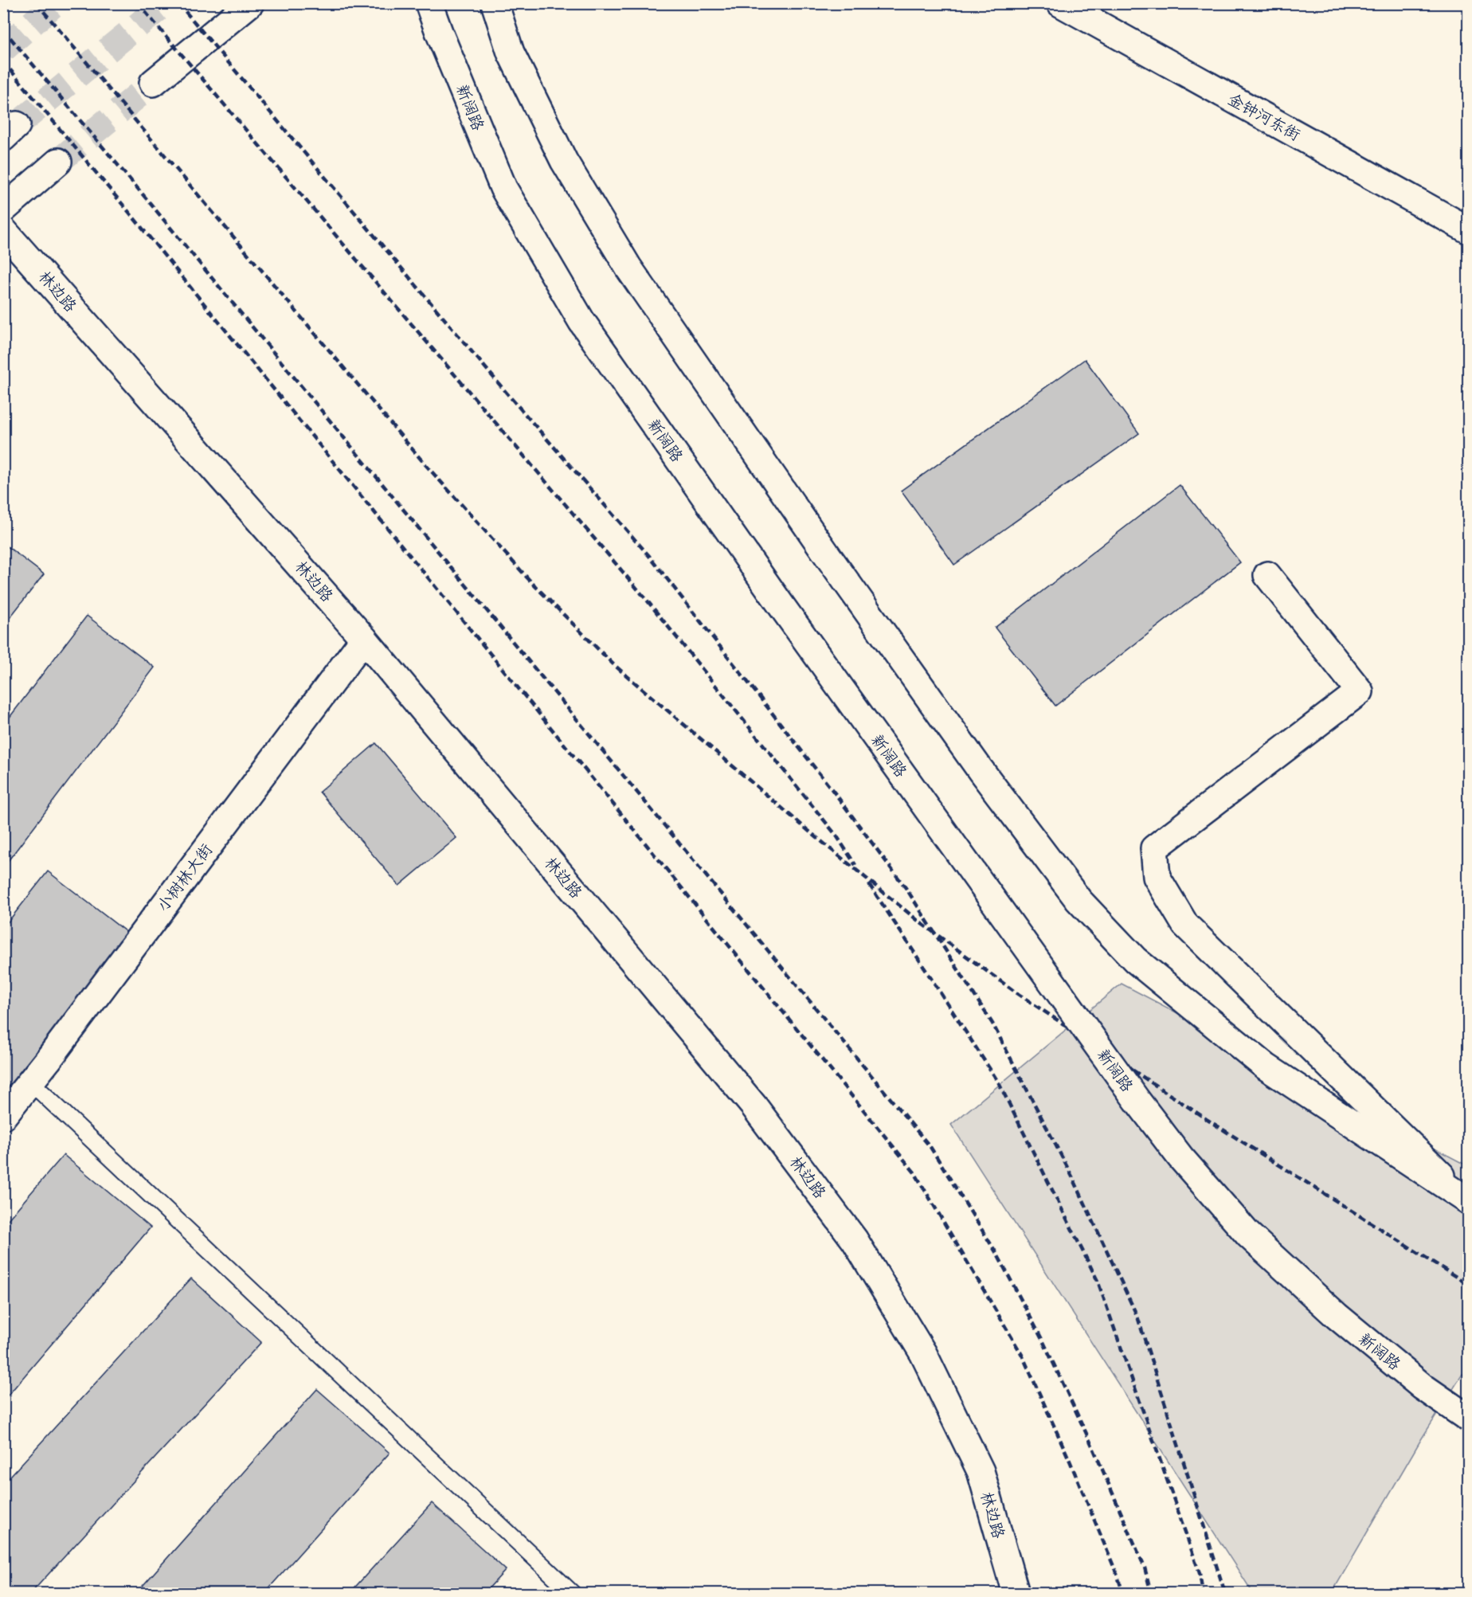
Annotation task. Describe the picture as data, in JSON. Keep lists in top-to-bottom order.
{
  "streets": {
    "main road": [
      "新阔路",
      "金钟河东街",
      "林边路",
      "小树林大街"
    ]
  },
  "crossings": [
    ["林边路", "小树林大街"]
  ]
}
